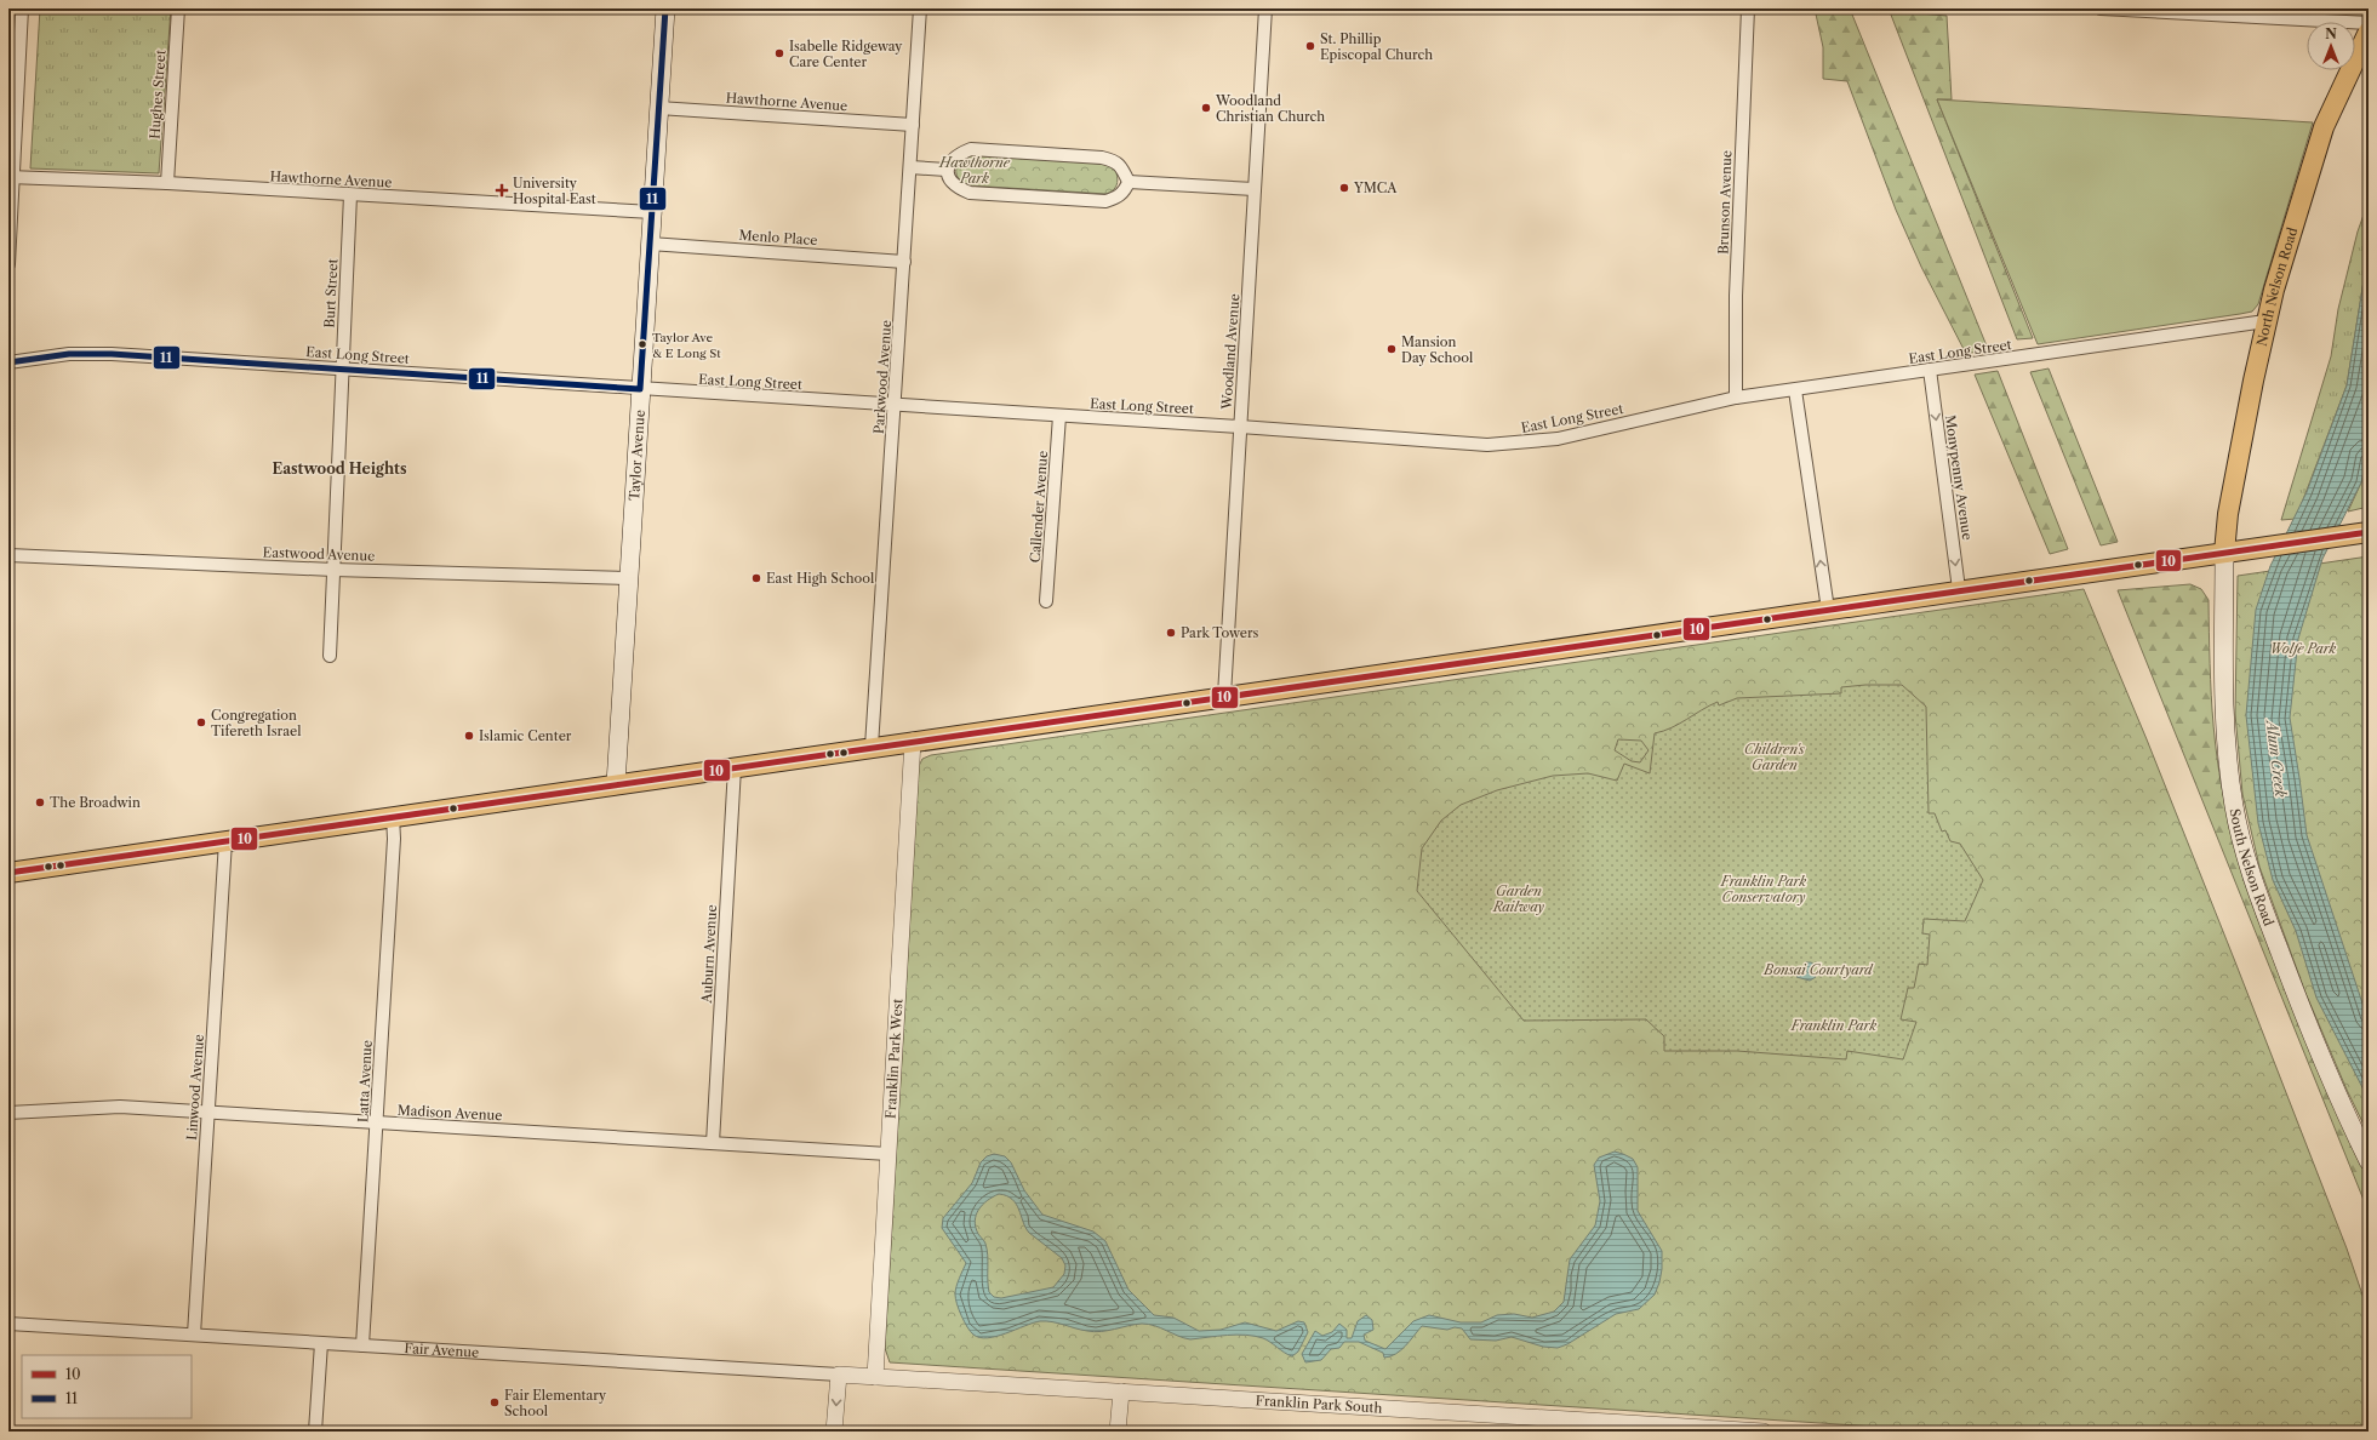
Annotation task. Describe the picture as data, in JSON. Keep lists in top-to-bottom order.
{
  "streets": {
    "main road": ["North Nelson Road", "Taylor Avenue", "South Nelson Road"],
    "street": [
      "Hughes Street",
      "Hawthorne Avenue",
      "Brunson Avenue",
      "Menlo Place",
      "Burt Street",
      "Woodland Avenue",
      "East Long Street",
      "Parkwood Avenue",
      "Monypenny Avenue",
      "Callender Avenue",
      "Eastwood Avenue",
      "Auburn Avenue",
      "Franklin Park West",
      "Latta Avenue",
      "Linwood Avenue",
      "Madison Avenue",
      "Fair Avenue",
      "Franklin Park South"
    ]
  },
  "crossings": [
    ["Hughes Street", "Hawthorne Avenue"],
    ["Hawthorne Avenue", "Burt Street"],
    ["Hawthorne Avenue", "Parkwood Avenue"],
    ["Hawthorne Avenue", "Taylor Avenue"],
    ["Brunson Avenue", "East Long Street"],
    ["Menlo Place", "Parkwood Avenue"],
    ["Menlo Place", "Taylor Avenue"],
    ["North Nelson Road", "East Long Street"],
    ["North Nelson Road", "South Nelson Road"],
    ["Burt Street", "East Long Street"],
    ["Burt Street", "Eastwood Avenue"],
    ["Woodland Avenue", "East Long Street"],
    ["East Long Street", "Parkwood Avenue"],
    ["East Long Street", "Taylor Avenue"],
    ["East Long Street", "Monypenny Avenue"],
    ["East Long Street", "Callender Avenue"],
    ["Taylor Avenue", "Eastwood Avenue"],
    ["Auburn Avenue", "Madison Avenue"],
    ["Franklin Park West", "Madison Avenue"],
    ["Franklin Park West", "Fair Avenue"],
    ["Franklin Park West", "Franklin Park South"],
    ["Latta Avenue", "Madison Avenue"],
    ["Latta Avenue", "Fair Avenue"],
    ["Linwood Avenue", "Madison Avenue"],
    ["Linwood Avenue", "Fair Avenue"],
    ["Fair Avenue", "Franklin Park South"]
  ],
  "one_way": ["Monypenny Avenue"],
  "districts": ["Eastwood Heights"],
  "water": ["Alum Creek"],
  "parks": [
    "Hawthorne Park",
    "Wolfe Park",
    "Children's Garden",
    "Franklin Park Conservatory",
    "Garden Railway",
    "Bonsai Courtyard",
    "Franklin Park"
  ],
  "places": {
    "other": [
      "St. Phillip Episcopal Church",
      "Isabelle Ridgeway Care Center",
      "Woodland Christian Church",
      "YMCA",
      "Taylor Ave & E Long St",
      "Mansion Day School",
      "East High School",
      "Park Towers",
      "Congregation Tifereth Israel",
      "Islamic Center",
      "The Broadwin",
      "Fair Elementary School"
    ],
    "health": ["University Hospital East"]
  },
  "lines": ["transit line 11", "transit line 10"],
  "legend": ["10", "11"],
  "north": "top"
}
